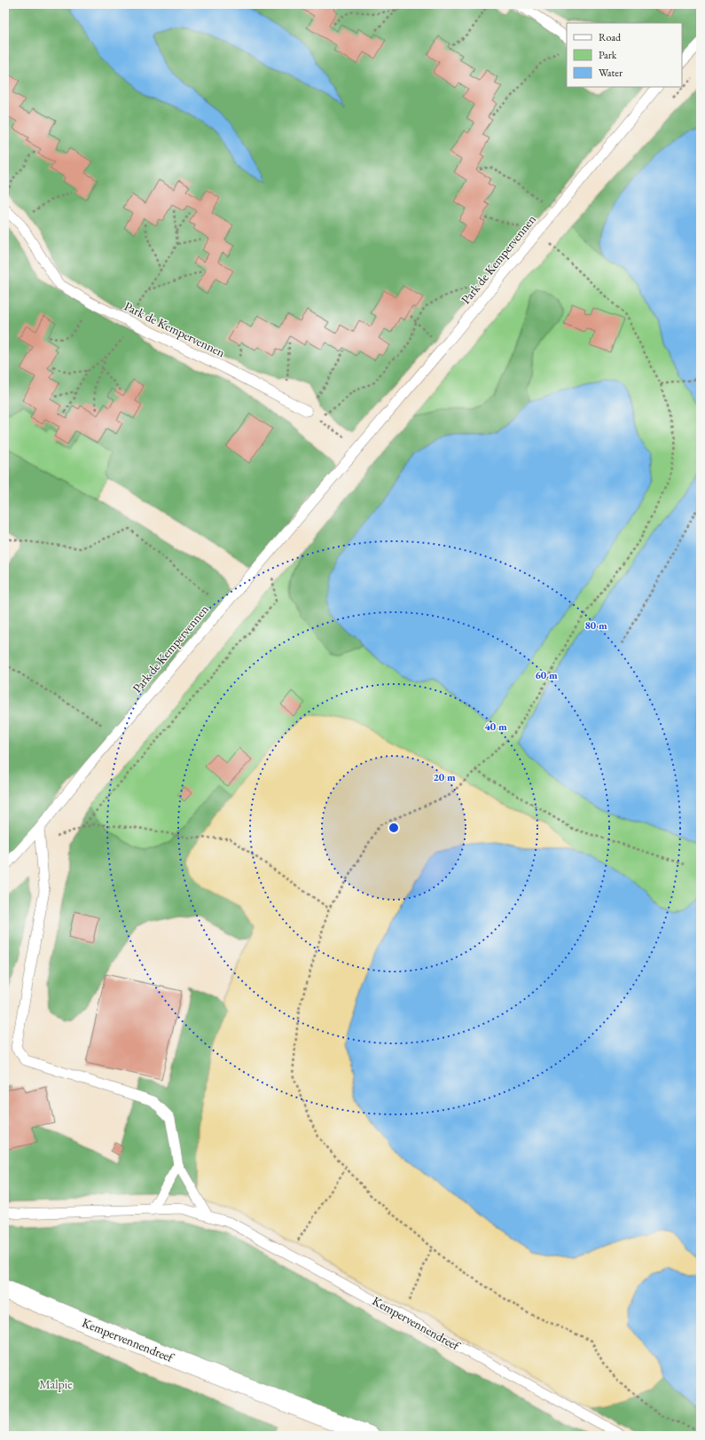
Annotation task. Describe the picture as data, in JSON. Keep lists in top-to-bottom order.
{
  "streets": {
    "street": ["Kempervennendreef"],
    "lane": ["Park de Kempervennen"]
  },
  "parks": ["Malpie"],
  "legend": ["Road", "Park", "Water"],
  "rings": [
    "80 m",
    "60 m",
    "40 m",
    "20 m"
  ]
}
